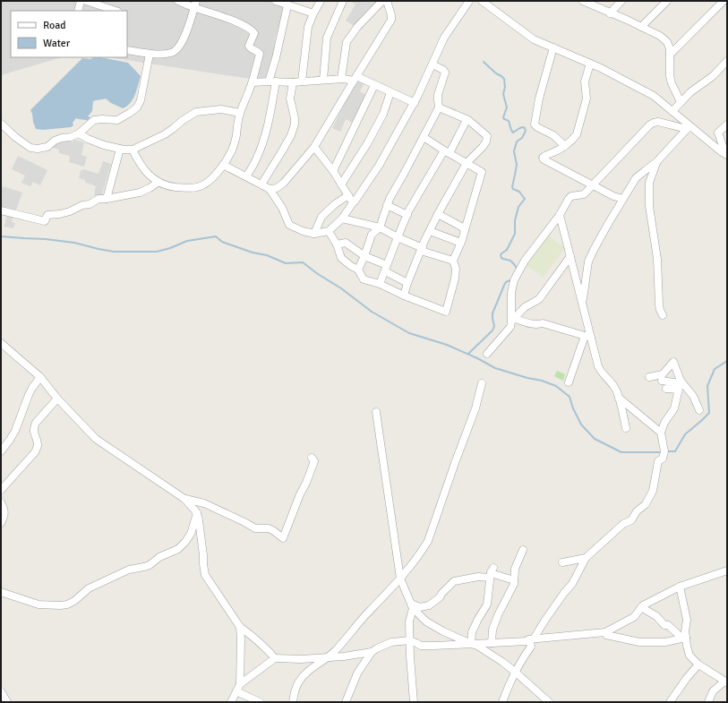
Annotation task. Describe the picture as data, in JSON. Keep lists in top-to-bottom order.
{
  "legend": ["Road", "Water"]
}
